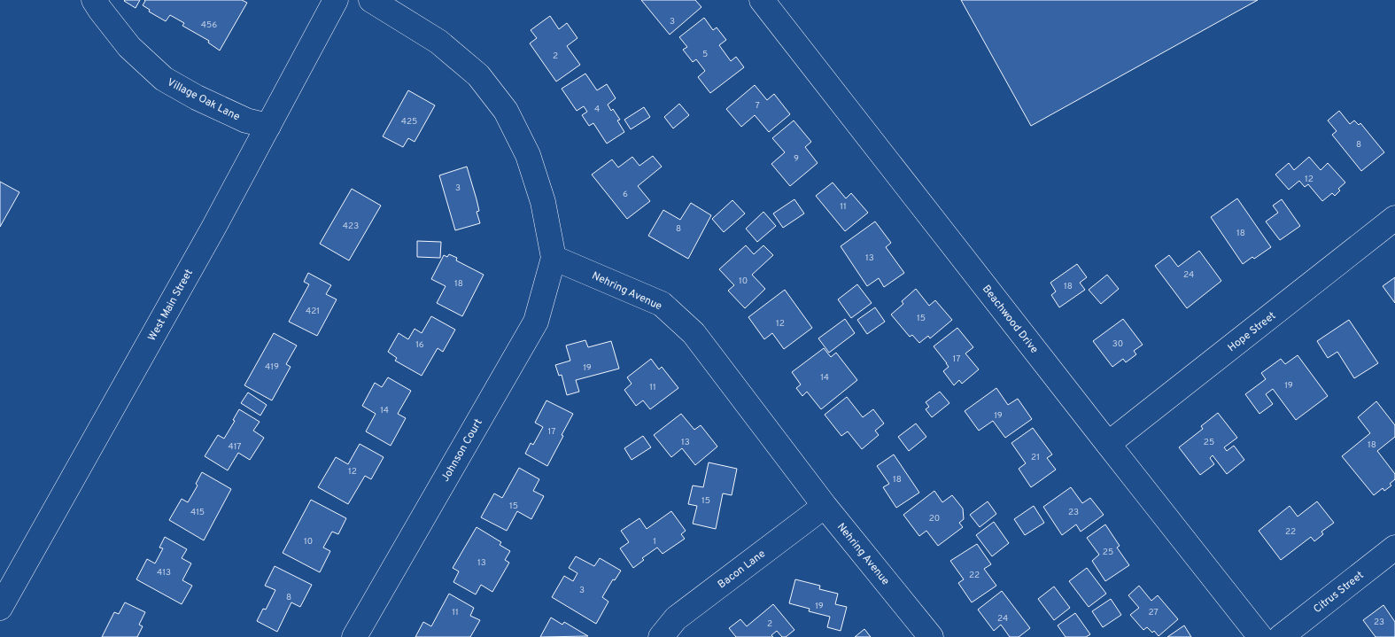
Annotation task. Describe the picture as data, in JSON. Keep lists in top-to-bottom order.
{
  "streets": {
    "street": [
      "Village Oak Lane",
      "Nehring Avenue",
      "West Main Street",
      "Beachwood Drive",
      "Hope Street",
      "Johnson Court",
      "Bacon Lane",
      "Citrus Street"
    ]
  },
  "crossings": [
    ["Village Oak Lane", "West Main Street"],
    ["Nehring Avenue", "Johnson Court"],
    ["Nehring Avenue", "Bacon Lane"],
    ["Beachwood Drive", "Hope Street"]
  ],
  "house_numbers": [
    "3",
    "456",
    "5",
    "2",
    "7",
    "4",
    "425",
    "8",
    "9",
    "12",
    "3",
    "6",
    "11",
    "423",
    "8",
    "18",
    "13",
    "24",
    "10",
    "18",
    "18",
    "421",
    "15",
    "12",
    "30",
    "16",
    "17",
    "419",
    "19",
    "14",
    "19",
    "11",
    "14",
    "19",
    "17",
    "13",
    "25",
    "18",
    "417",
    "21",
    "12",
    "18",
    "15",
    "15",
    "415",
    "23",
    "20",
    "22",
    "10",
    "1",
    "25",
    "13",
    "413",
    "22",
    "3",
    "8",
    "19",
    "11",
    "27",
    "24",
    "23",
    "2"
  ]
}
